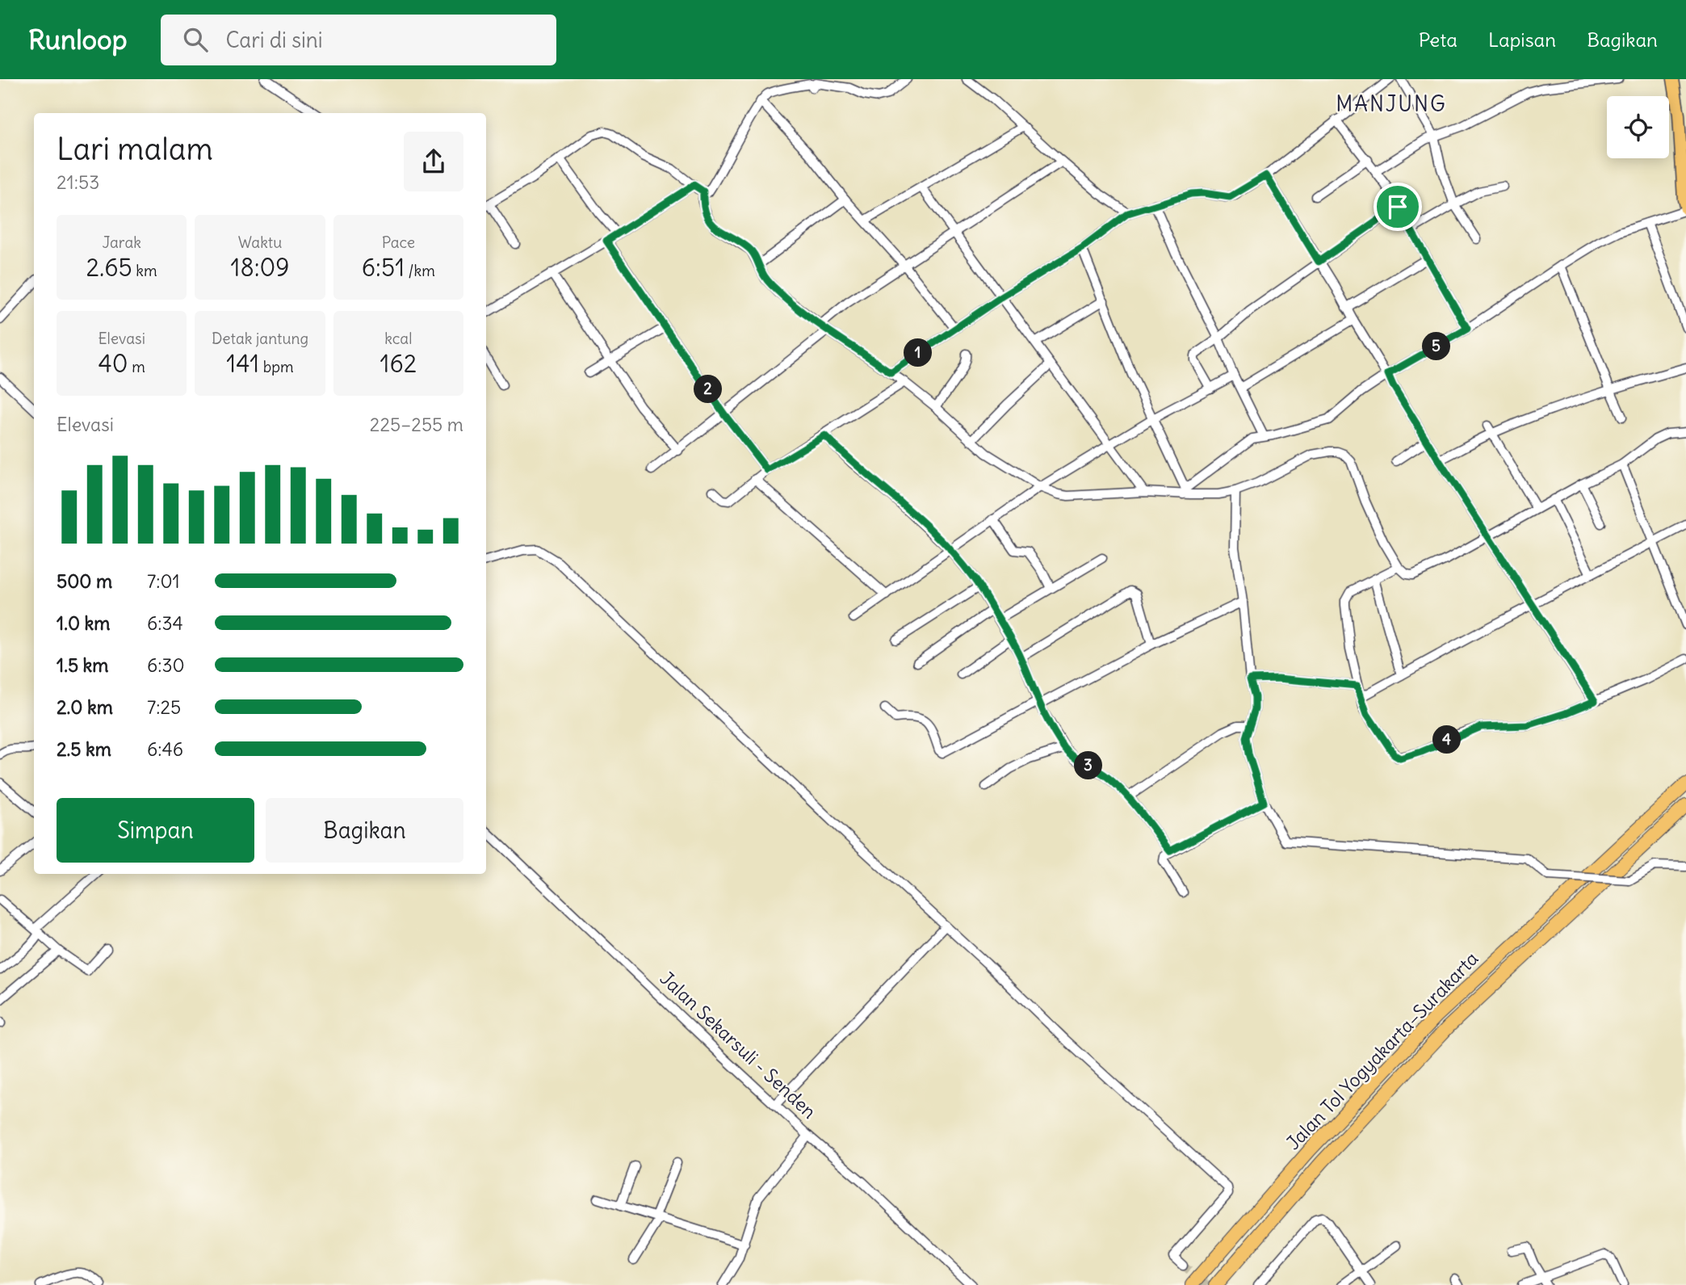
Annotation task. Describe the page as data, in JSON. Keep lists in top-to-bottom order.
{
  "streets": {
    "highway": ["Jalan Tol Yogyakarta–Surakarta"],
    "street": ["Jalan Sekarsuli - Senden"]
  },
  "districts": ["MANJUNG"],
  "page": {
    "header": "Runloop",
    "search": "Cari di sini",
    "nav": ["Peta", "Lapisan", "Bagikan"],
    "heading": ["Lari malam", "21:53"],
    "stats": [
      ["Jarak", "2.65 km"],
      ["Waktu", "18:09"],
      ["Pace", "6:51 /km"],
      ["Elevasi", "40 m"],
      ["Detak jantung", "141 bpm"],
      ["kcal", "162"]
    ],
    "pins": [
      "5",
      "1",
      "2",
      "4",
      "3"
    ],
    "chart": ["Elevasi", "225–255 m"],
    "list": [
      {
        "name": "500 m",
        "note": "7:01"
      },
      {
        "name": "1.0 km",
        "note": "6:34"
      },
      {
        "name": "1.5 km",
        "note": "6:30"
      },
      {
        "name": "2.0 km",
        "note": "7:25"
      },
      {
        "name": "2.5 km",
        "note": "6:46"
      }
    ],
    "buttons": ["Simpan", "Bagikan"]
  }
}
